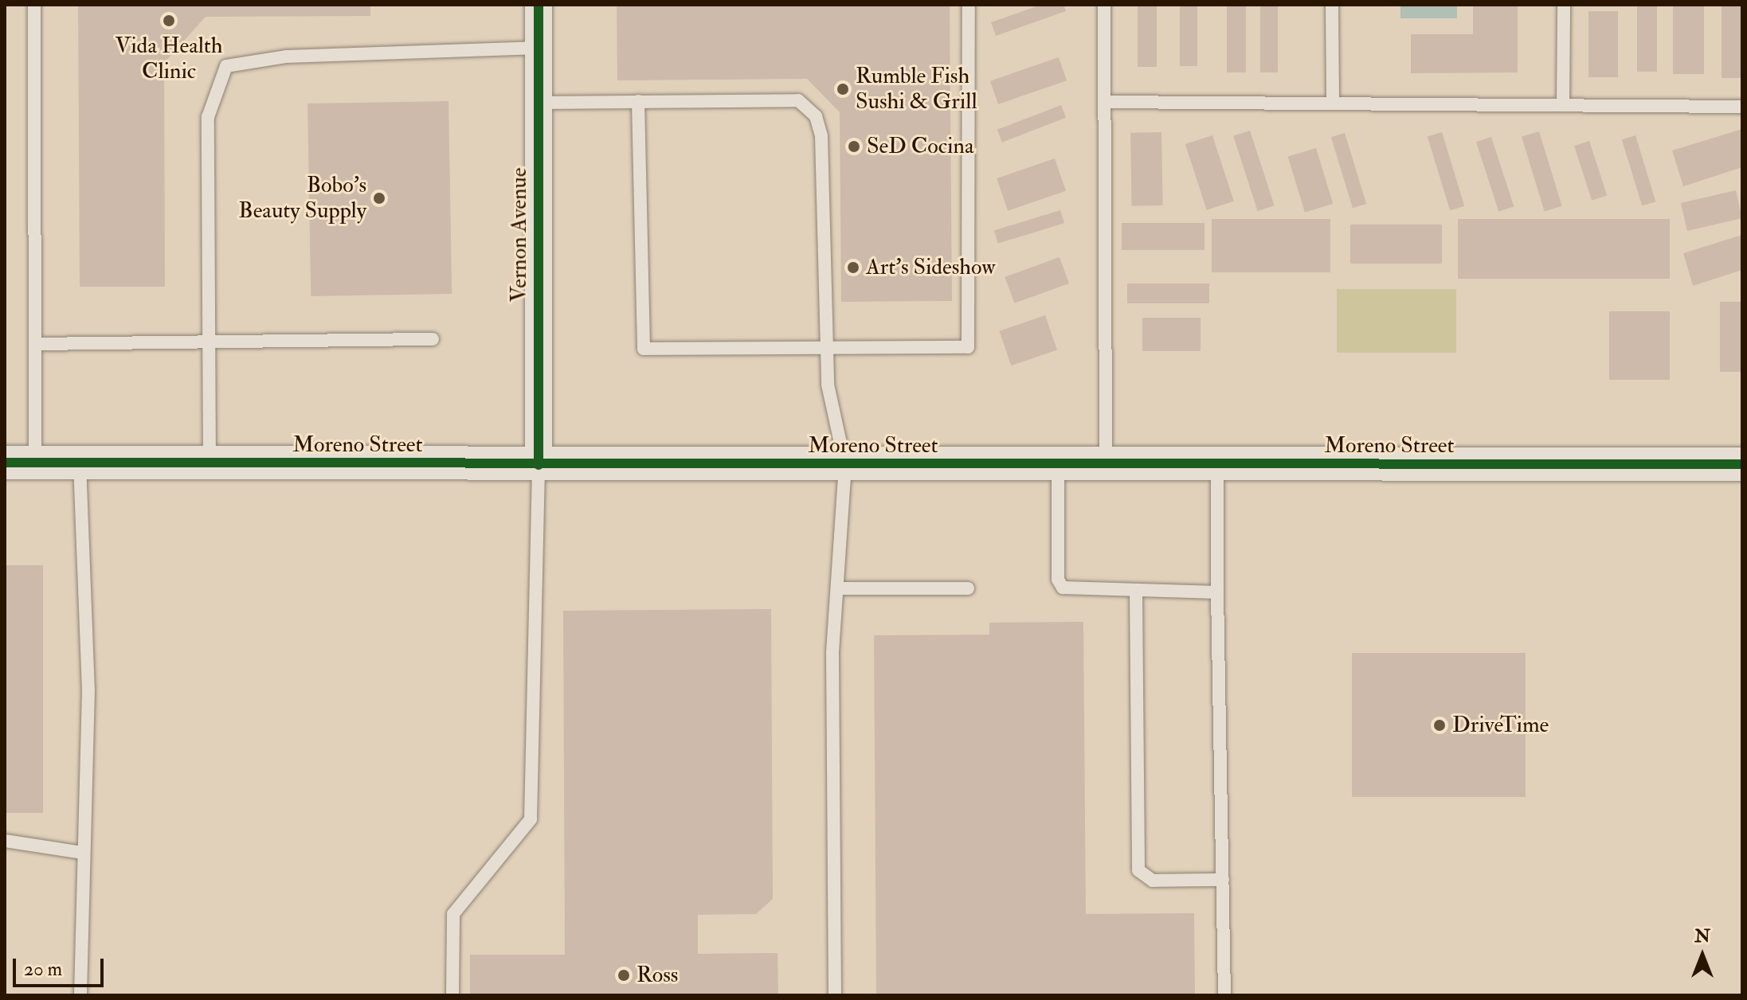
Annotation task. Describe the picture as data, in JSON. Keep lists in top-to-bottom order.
{
  "streets": {
    "street": ["Vernon Avenue", "Moreno Street"]
  },
  "crossings": [
    ["Vernon Avenue", "Moreno Street"]
  ],
  "places": [
    "Vida Health Clinic",
    "Rumble Fish Sushi & Grill",
    "SeD Cocina",
    "Bobo's Beauty Supply",
    "Art's Sideshow",
    "DriveTime",
    "Ross"
  ],
  "scale_bar": "20 m",
  "north": "top"
}
